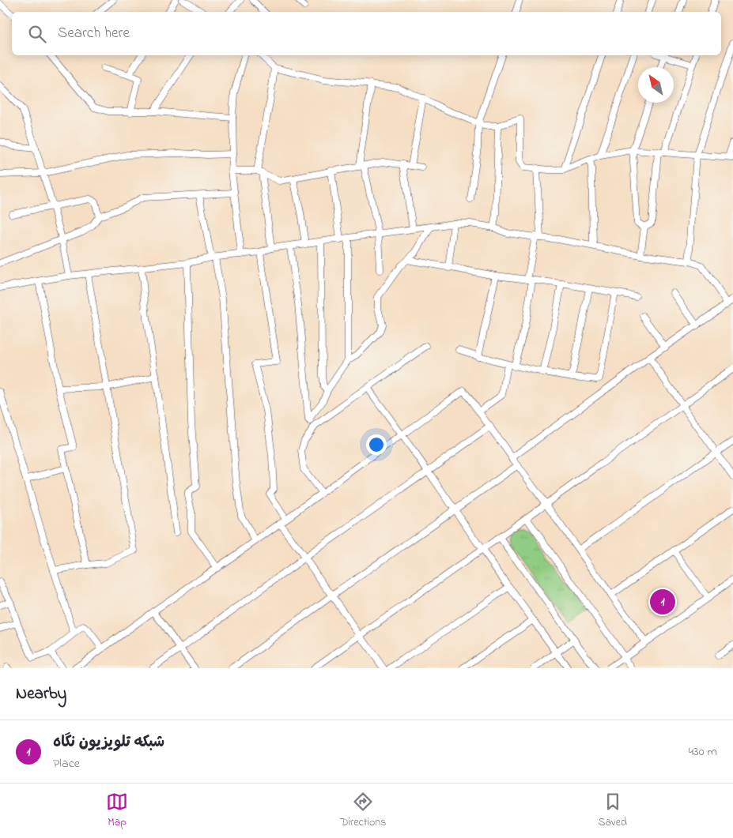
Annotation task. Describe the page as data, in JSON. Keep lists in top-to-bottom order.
{
  "north": "top left",
  "page": {
    "search": "Search here",
    "pins": "1",
    "heading": "Nearby",
    "list": [
      {
        "mark": "1",
        "name": "شبکه تلویزیون نگاه",
        "note": "Place",
        "value": "430 m"
      }
    ],
    "nav": ["Map", "Directions", "Saved"]
  }
}
